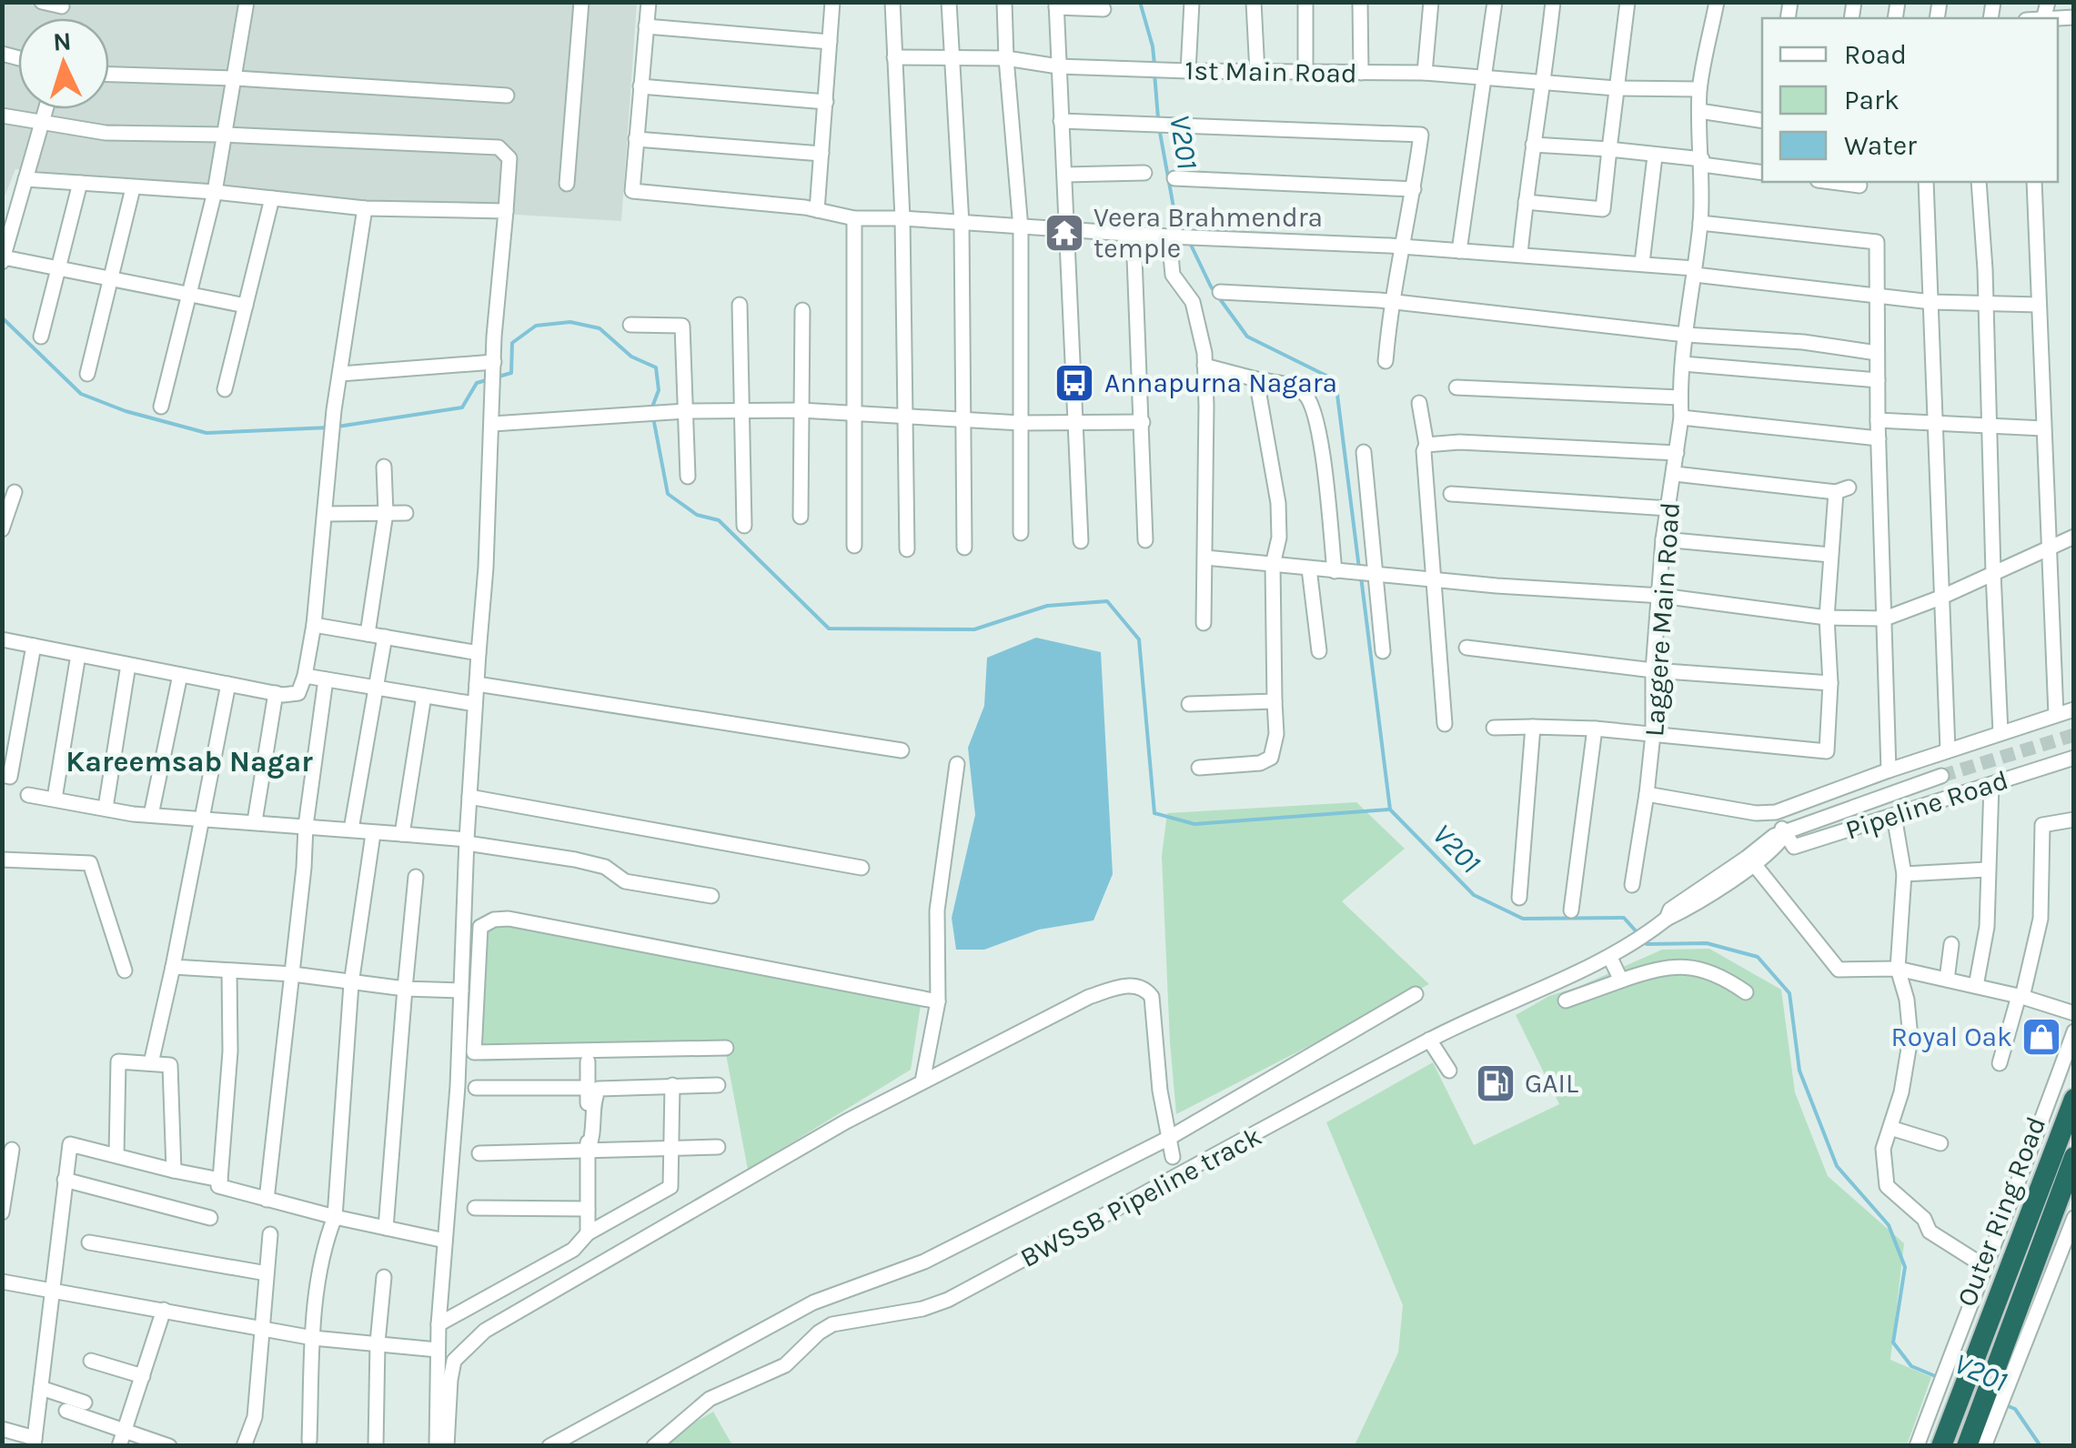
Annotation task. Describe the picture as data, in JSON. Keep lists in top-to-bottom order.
{
  "streets": {
    "highway": ["Outer Ring Road"],
    "street": [
      "1st Main Road",
      "Laggere Main Road",
      "Pipeline Road",
      "BWSSB Pipeline track"
    ]
  },
  "crossings": [
    ["1st Main Road", "Laggere Main Road"]
  ],
  "districts": ["Kareemsab Nagar"],
  "water": ["V201"],
  "places": {
    "temple": ["Veera Brahmendra temple"],
    "bus stop": ["Annapurna Nagara"],
    "shop": ["Royal Oak"],
    "fuel station": ["GAIL"]
  },
  "legend": ["Road", "Park", "Water"],
  "north": "top"
}
